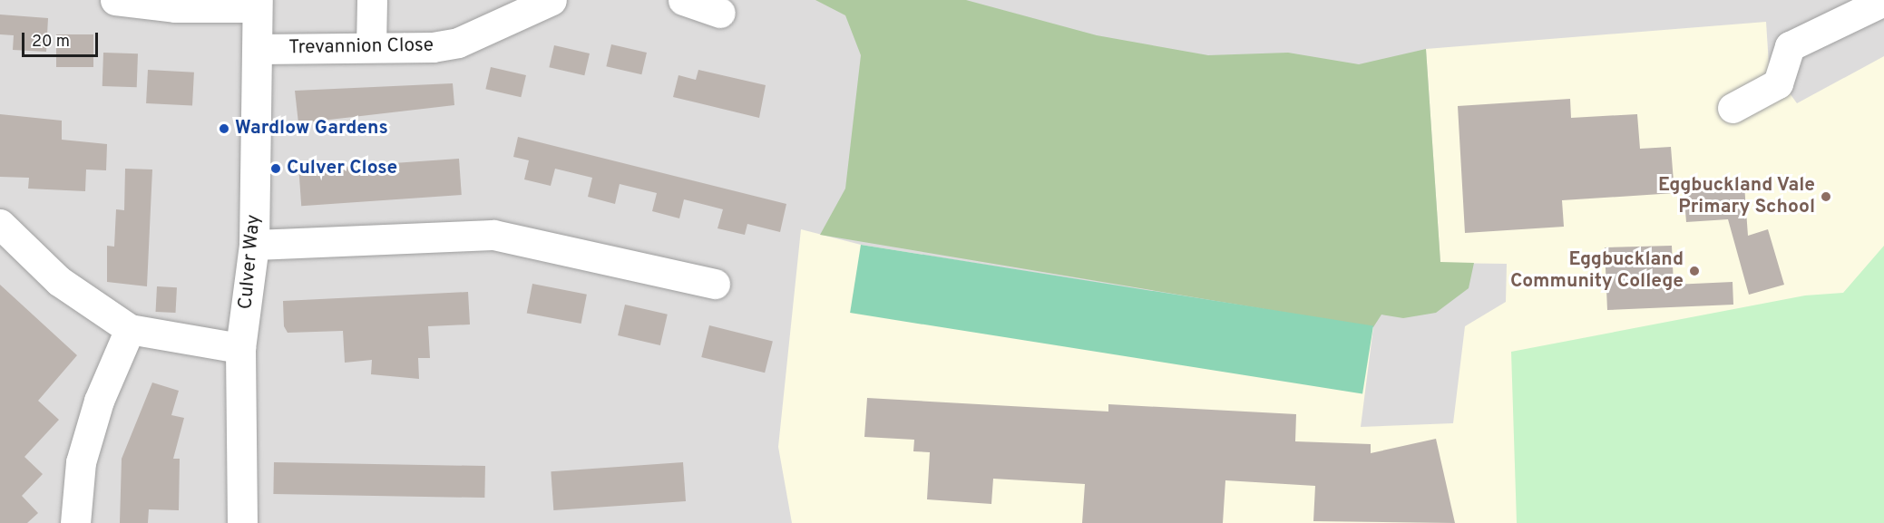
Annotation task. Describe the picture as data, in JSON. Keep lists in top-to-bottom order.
{
  "streets": {
    "street": ["Trevannion Close", "Culver Way"]
  },
  "crossings": [
    ["Trevannion Close", "Culver Way"]
  ],
  "places": [
    "Wardlow Gardens",
    "Culver Close",
    "Eggbuckland Vale Primary School",
    "Eggbuckland Community College"
  ],
  "scale_bar": "20 m"
}
